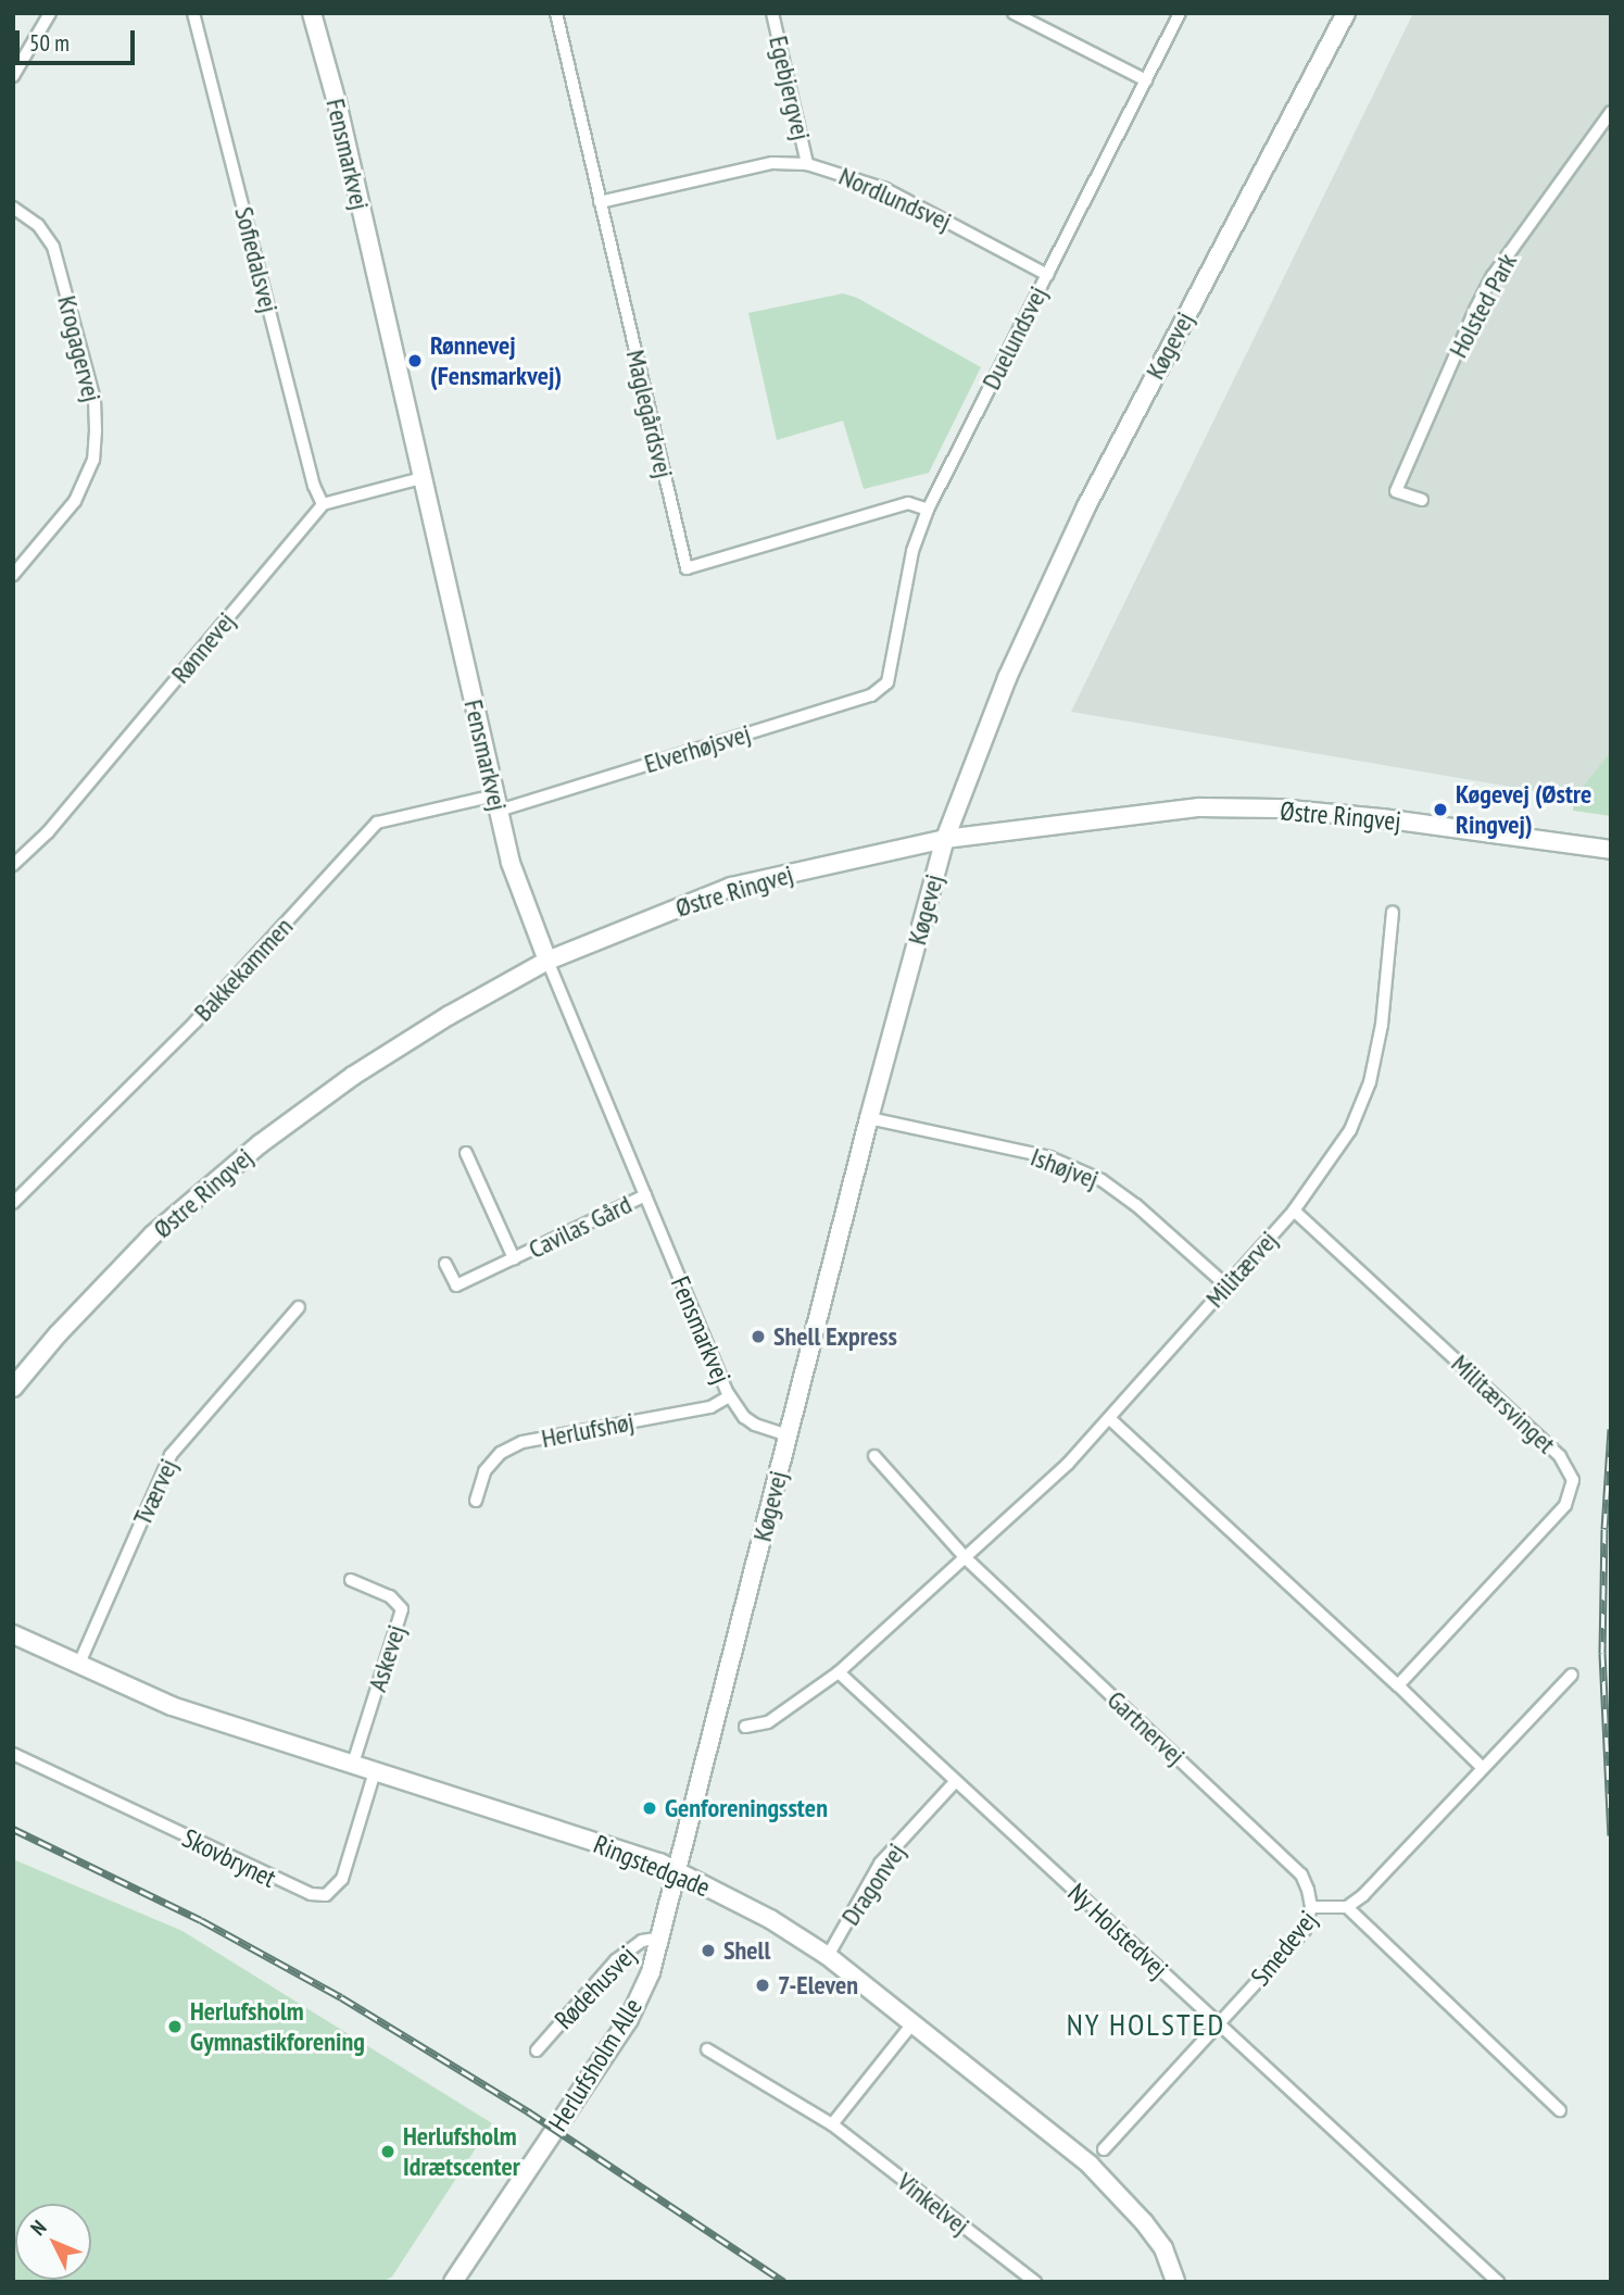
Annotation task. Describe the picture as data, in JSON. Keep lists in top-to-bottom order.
{
  "streets": {
    "street": [
      "Egebjergvej",
      "Fensmarkvej",
      "Nordlundsvej",
      "Sofiedalsvej",
      "Holsted Park",
      "Duelundsvej",
      "Køgevej",
      "Krogagervej",
      "Maglegårdsvej",
      "Rønnevej",
      "Elverhøjsvej",
      "Østre Ringvej",
      "Bakkekammen",
      "Ishøjvej",
      "Cavilas Gård",
      "Militærvej",
      "Militærsvinget",
      "Herlufshøj",
      "Tværvej",
      "Askevej",
      "Gartnervej",
      "Skovbrynet",
      "Ringstedgade",
      "Dragonvej",
      "Ny Holstedvej",
      "Smedevej",
      "Rødehusvej",
      "Herlufsholm Alle",
      "Vinkelvej"
    ]
  },
  "crossings": [
    ["Egebjergvej", "Nordlundsvej"],
    ["Fensmarkvej", "Køgevej"],
    ["Fensmarkvej", "Elverhøjsvej"],
    ["Fensmarkvej", "Østre Ringvej"],
    ["Fensmarkvej", "Bakkekammen"],
    ["Fensmarkvej", "Cavilas Gård"],
    ["Fensmarkvej", "Herlufshøj"],
    ["Nordlundsvej", "Duelundsvej"],
    ["Nordlundsvej", "Maglegårdsvej"],
    ["Sofiedalsvej", "Rønnevej"],
    ["Duelundsvej", "Maglegårdsvej"],
    ["Duelundsvej", "Elverhøjsvej"],
    ["Køgevej", "Østre Ringvej"],
    ["Køgevej", "Ishøjvej"],
    ["Køgevej", "Ringstedgade"],
    ["Køgevej", "Herlufsholm Alle"],
    ["Elverhøjsvej", "Bakkekammen"],
    ["Ishøjvej", "Militærvej"],
    ["Militærvej", "Militærsvinget"],
    ["Militærvej", "Gartnervej"],
    ["Militærvej", "Ny Holstedvej"],
    ["Tværvej", "Ringstedgade"],
    ["Askevej", "Ringstedgade"],
    ["Gartnervej", "Smedevej"],
    ["Skovbrynet", "Ringstedgade"],
    ["Ringstedgade", "Dragonvej"],
    ["Ringstedgade", "Herlufsholm Alle"],
    ["Dragonvej", "Ny Holstedvej"],
    ["Ny Holstedvej", "Smedevej"],
    ["Rødehusvej", "Herlufsholm Alle"]
  ],
  "districts": ["NY HOLSTED"],
  "places": [
    "Rønnevej (Fensmarkvej)",
    "Køgevej (Østre Ringvej)",
    "Shell Express",
    "Genforeningssten",
    "Shell",
    "7-Eleven",
    "Herlufsholm Gymnastikforening",
    "Herlufsholm Idrætscenter"
  ],
  "scale_bar": "50 m",
  "north": "top left"
}
